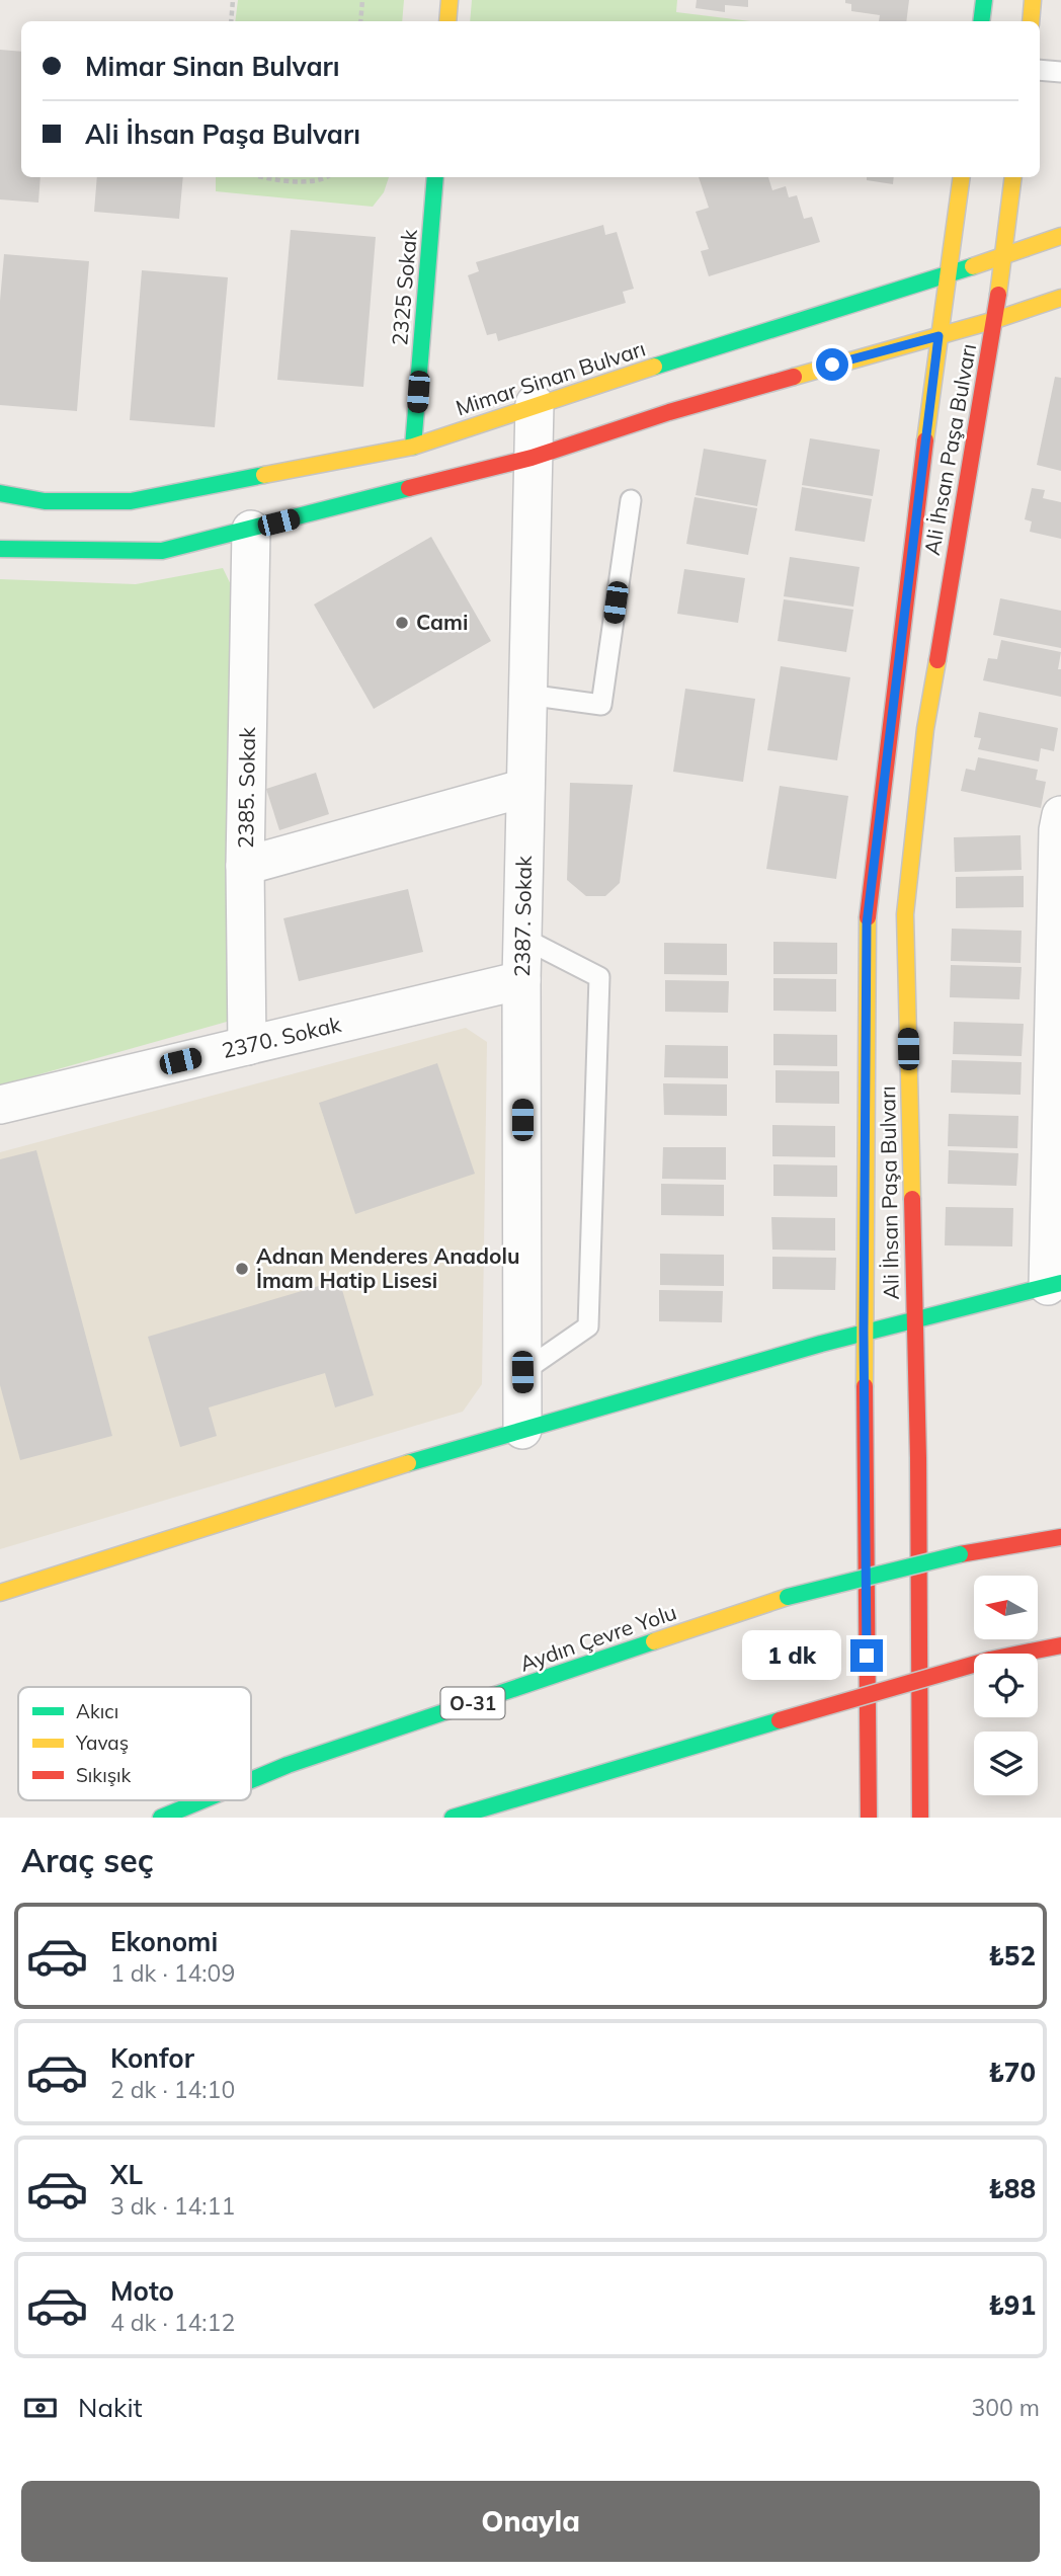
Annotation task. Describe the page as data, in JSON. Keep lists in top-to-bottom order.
{
  "streets": {
    "main road": [
      "2325 Sokak",
      "Mimar Sinan Bulvarı",
      "Ali İhsan Paşa Bulvarı",
      "Aydın Çevre Yolu",
      "O-31"
    ],
    "street": ["2385. Sokak", "2387. Sokak", "2370. Sokak"]
  },
  "crossings": [
    ["2325 Sokak", "Mimar Sinan Bulvarı"],
    ["Mimar Sinan Bulvarı", "Ali İhsan Paşa Bulvarı"],
    ["Mimar Sinan Bulvarı", "2387. Sokak"],
    ["2385. Sokak", "2370. Sokak"],
    ["2387. Sokak", "2370. Sokak"]
  ],
  "places": ["Cami", "Adnan Menderes Anadolu İmam Hatip Lisesi"],
  "legend": ["Akıcı", "Yavaş", "Sıkışık"],
  "north": "left",
  "page": {
    "banner": ["Mimar Sinan Bulvarı", "Ali İhsan Paşa Bulvarı"],
    "bubble": "1 dk",
    "heading": "Araç seç",
    "list": [
      {
        "name": "Ekonomi",
        "note": "1 dk · 14:09",
        "value": "₺52"
      },
      {
        "name": "Konfor",
        "note": "2 dk · 14:10",
        "value": "₺70"
      },
      {
        "name": "XL",
        "note": "3 dk · 14:11",
        "value": "₺88"
      },
      {
        "name": "Moto",
        "note": "4 dk · 14:12",
        "value": "₺91"
      }
    ],
    "pay": ["Nakit", "300 m"],
    "buttons": "Onayla"
  }
}
